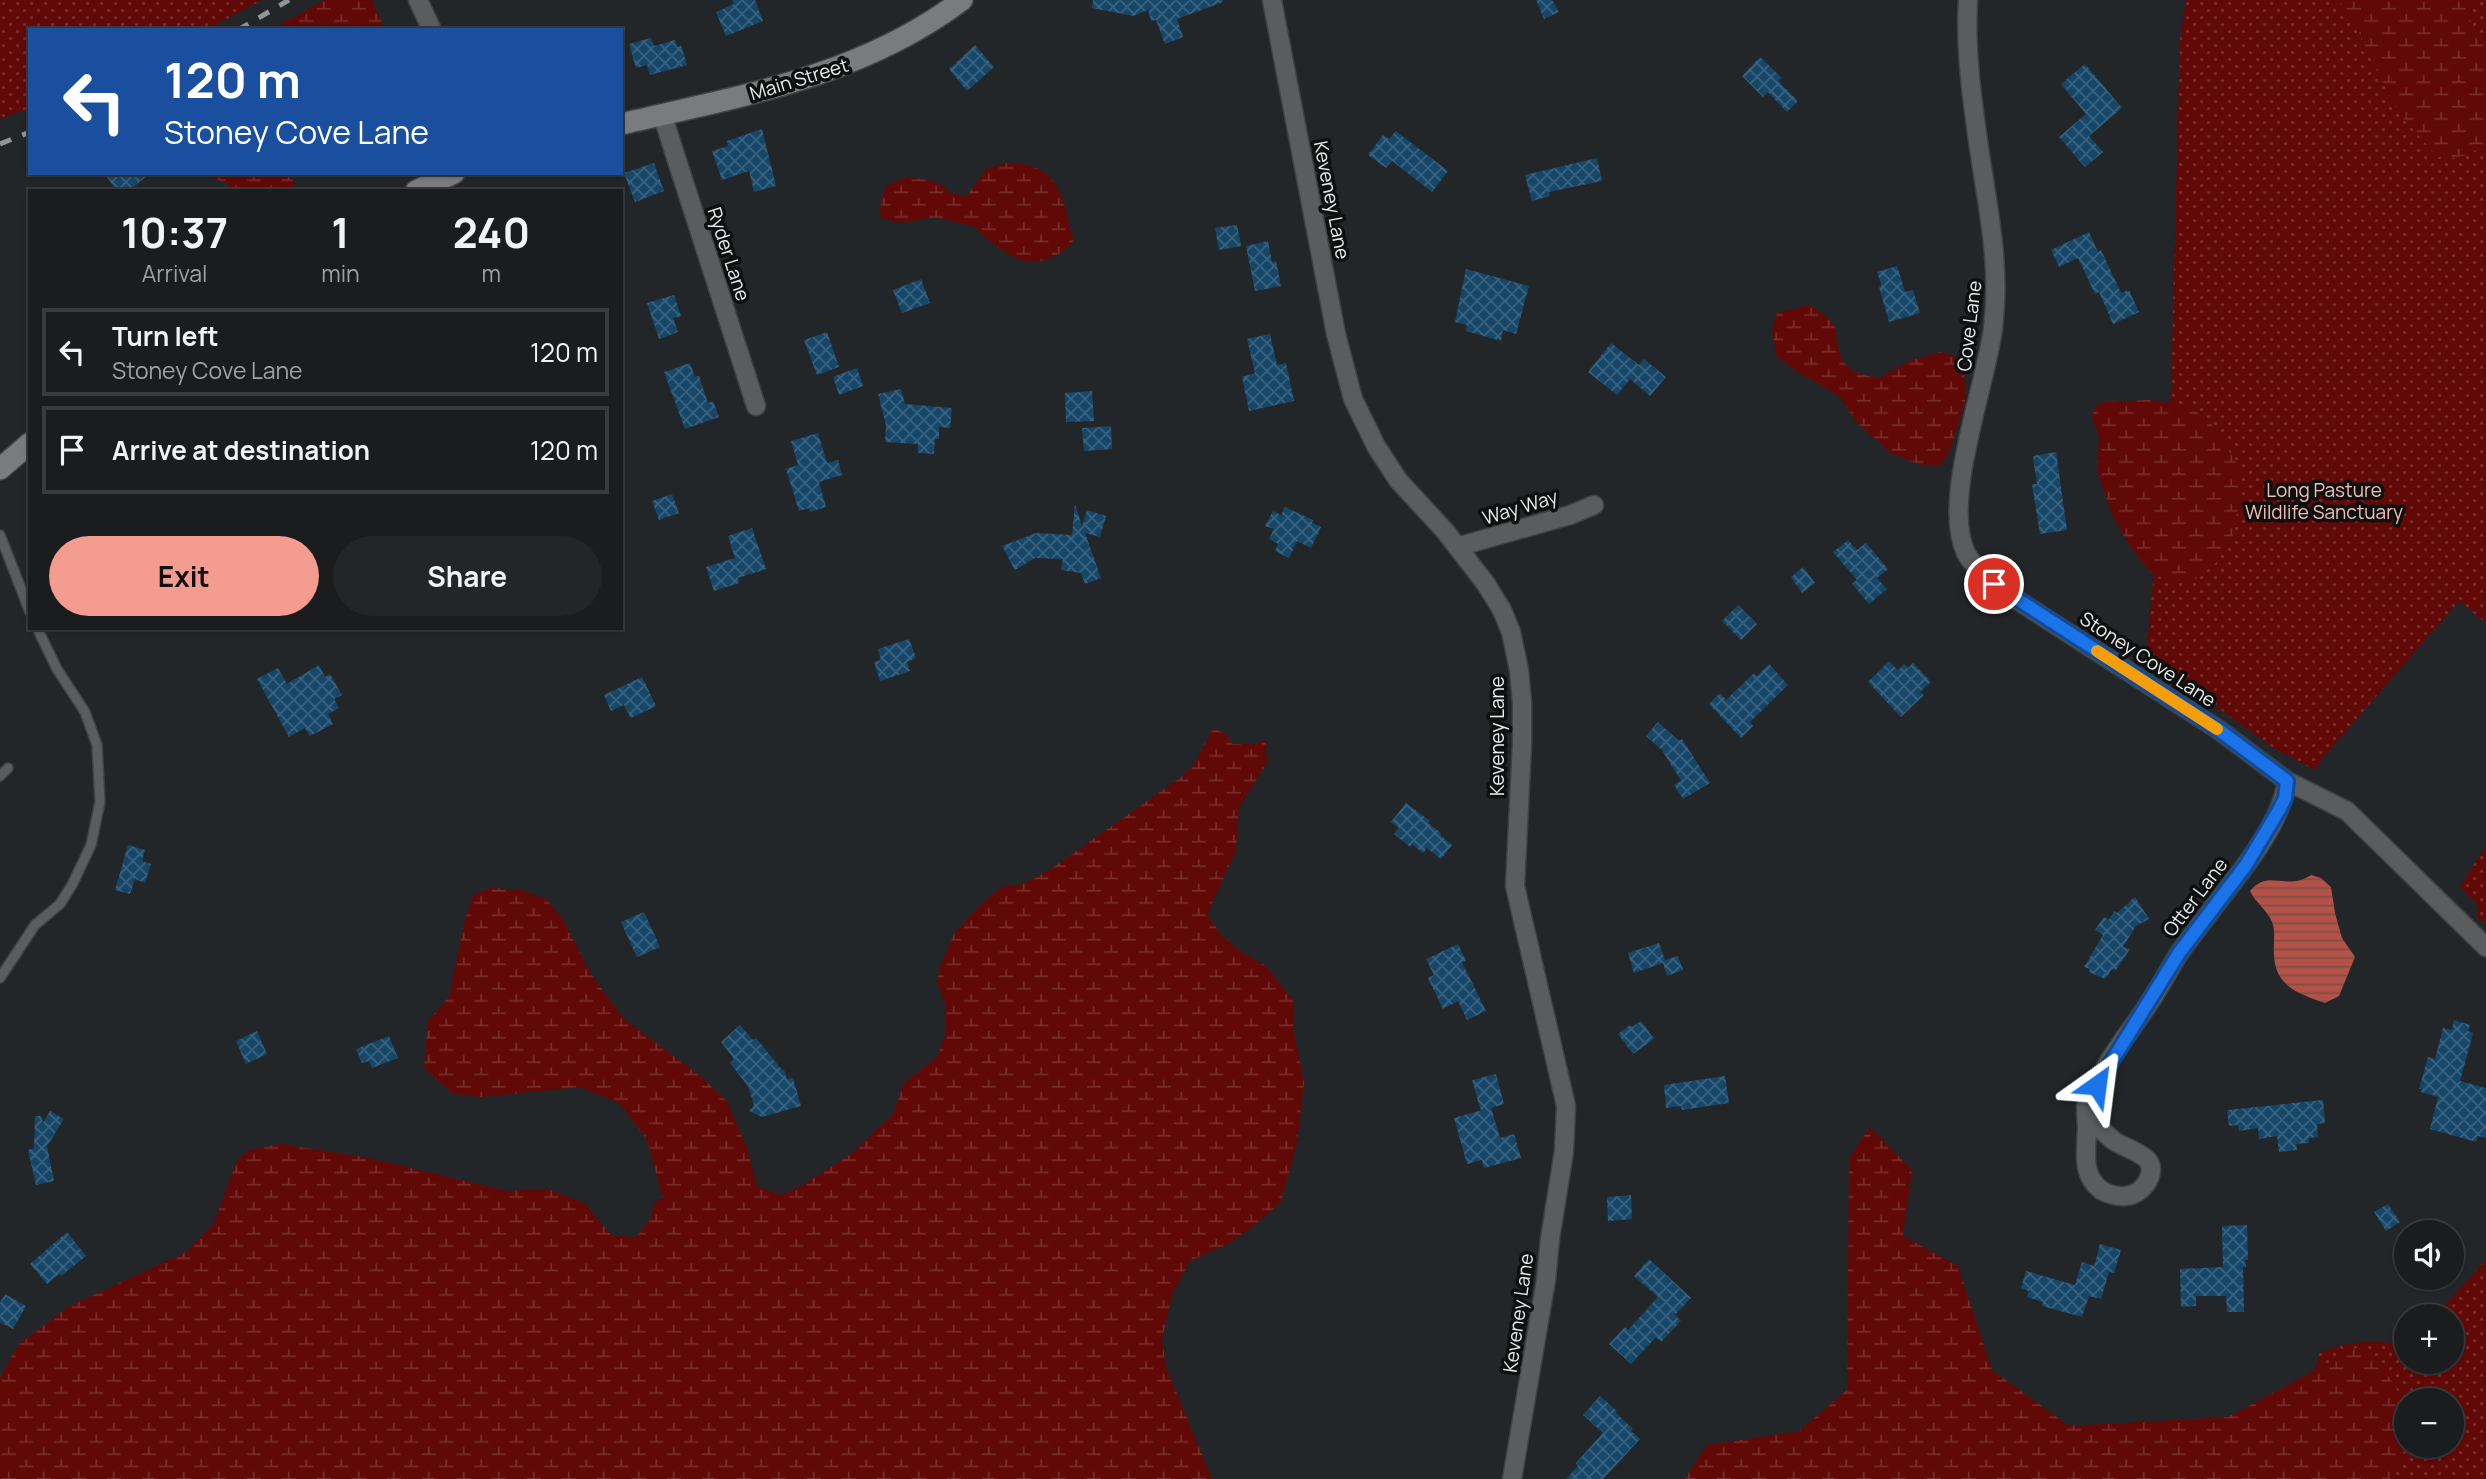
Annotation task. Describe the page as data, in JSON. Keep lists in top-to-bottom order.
{
  "streets": {
    "main road": ["Main Street"],
    "street": [
      "Keveney Lane",
      "Ryder Lane",
      "Cove Lane",
      "Way Way",
      "Stoney Cove Lane",
      "Otter Lane"
    ]
  },
  "crossings": [
    ["Main Street", "Ryder Lane"],
    ["Keveney Lane", "Way Way"],
    ["Cove Lane", "Stoney Cove Lane"],
    ["Stoney Cove Lane", "Otter Lane"]
  ],
  "parks": ["Long Pasture Wildlife Sanctuary"],
  "page": {
    "turn": ["120 m", "Stoney Cove Lane"],
    "eta": [
      "10:37",
      "Arrival",
      "1",
      "min",
      "240",
      "m"
    ],
    "list": [
      {
        "name": "Turn left",
        "note": "Stoney Cove Lane",
        "value": "120 m"
      },
      {
        "name": "Arrive at destination",
        "value": "120 m"
      }
    ],
    "buttons": ["Exit", "Share"],
    "map_buttons": ["+", "−"]
  }
}
